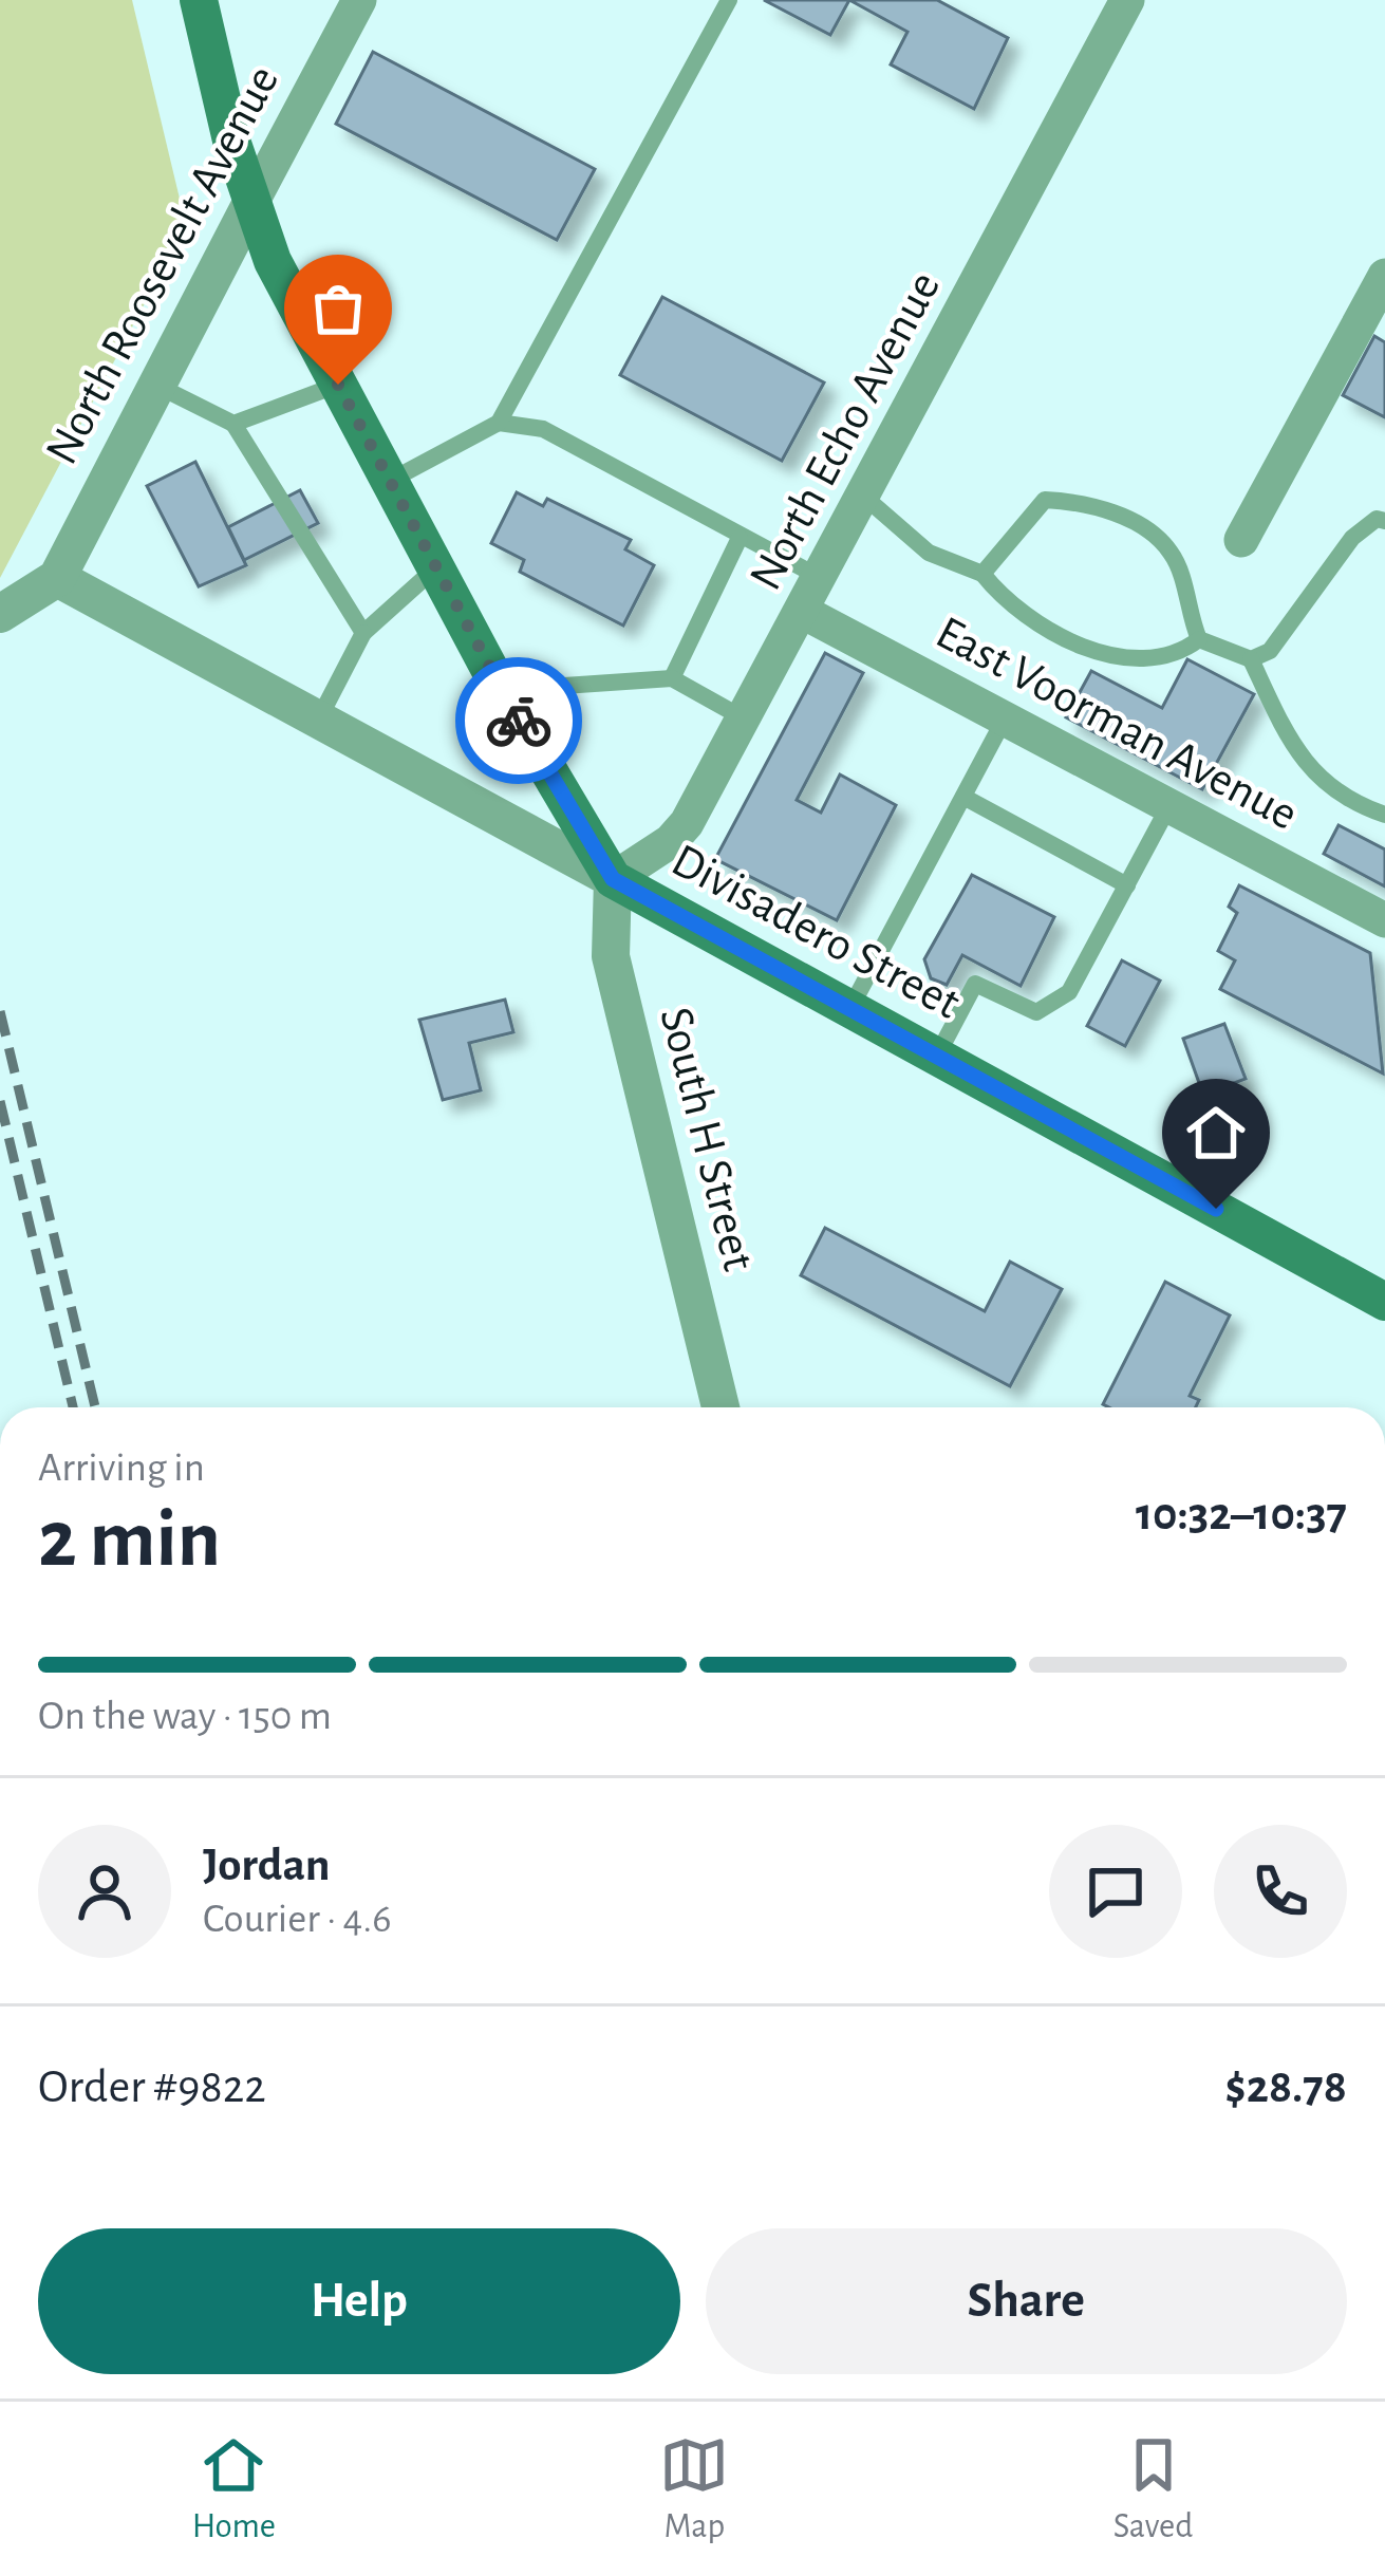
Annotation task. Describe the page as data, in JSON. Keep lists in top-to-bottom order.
{
  "streets": {
    "main road": ["Divisadero Street"],
    "street": [
      "North Roosevelt Avenue",
      "North Echo Avenue",
      "East Voorman Avenue",
      "South H Street"
    ]
  },
  "crossings": [
    ["North Roosevelt Avenue", "Divisadero Street"],
    ["North Echo Avenue", "East Voorman Avenue"],
    ["North Echo Avenue", "Divisadero Street"],
    ["North Echo Avenue", "South H Street"],
    ["Divisadero Street", "South H Street"]
  ],
  "page": {
    "heading": ["2 min", "Arriving in", "10:32–10:37"],
    "panel": [
      "Jordan",
      "Courier · 4.6",
      "Order #9822",
      "$28.78"
    ],
    "bar": "On the way · 150 m",
    "buttons": ["Help", "Share"],
    "tabs": ["Home", "Map", "Saved"]
  }
}
